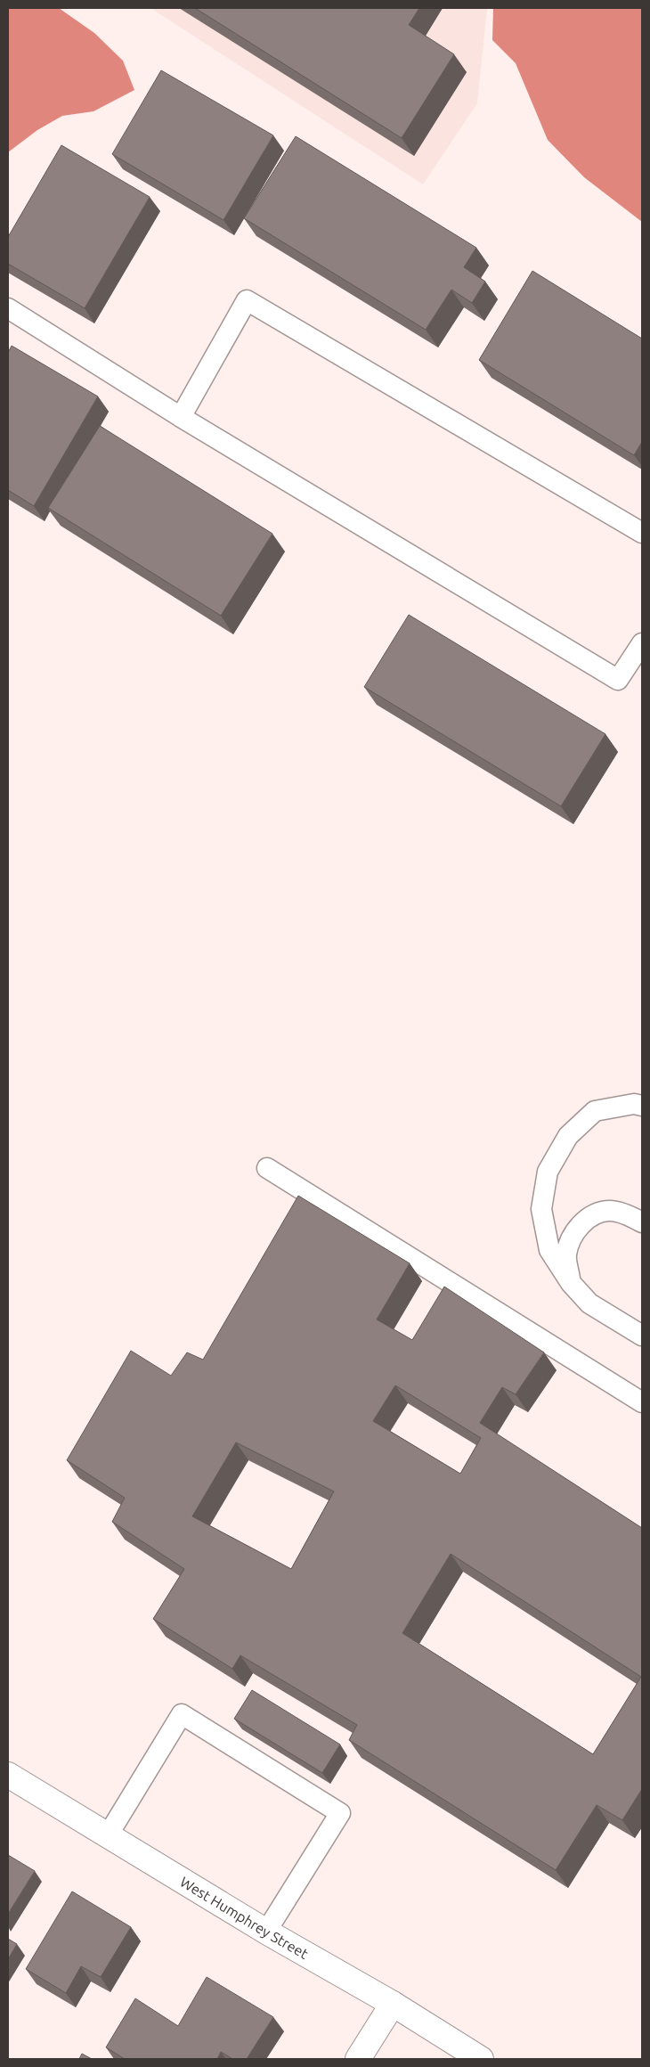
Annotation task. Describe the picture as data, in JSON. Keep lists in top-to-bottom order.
{
  "streets": {
    "street": ["West Humphrey Street"]
  }
}
